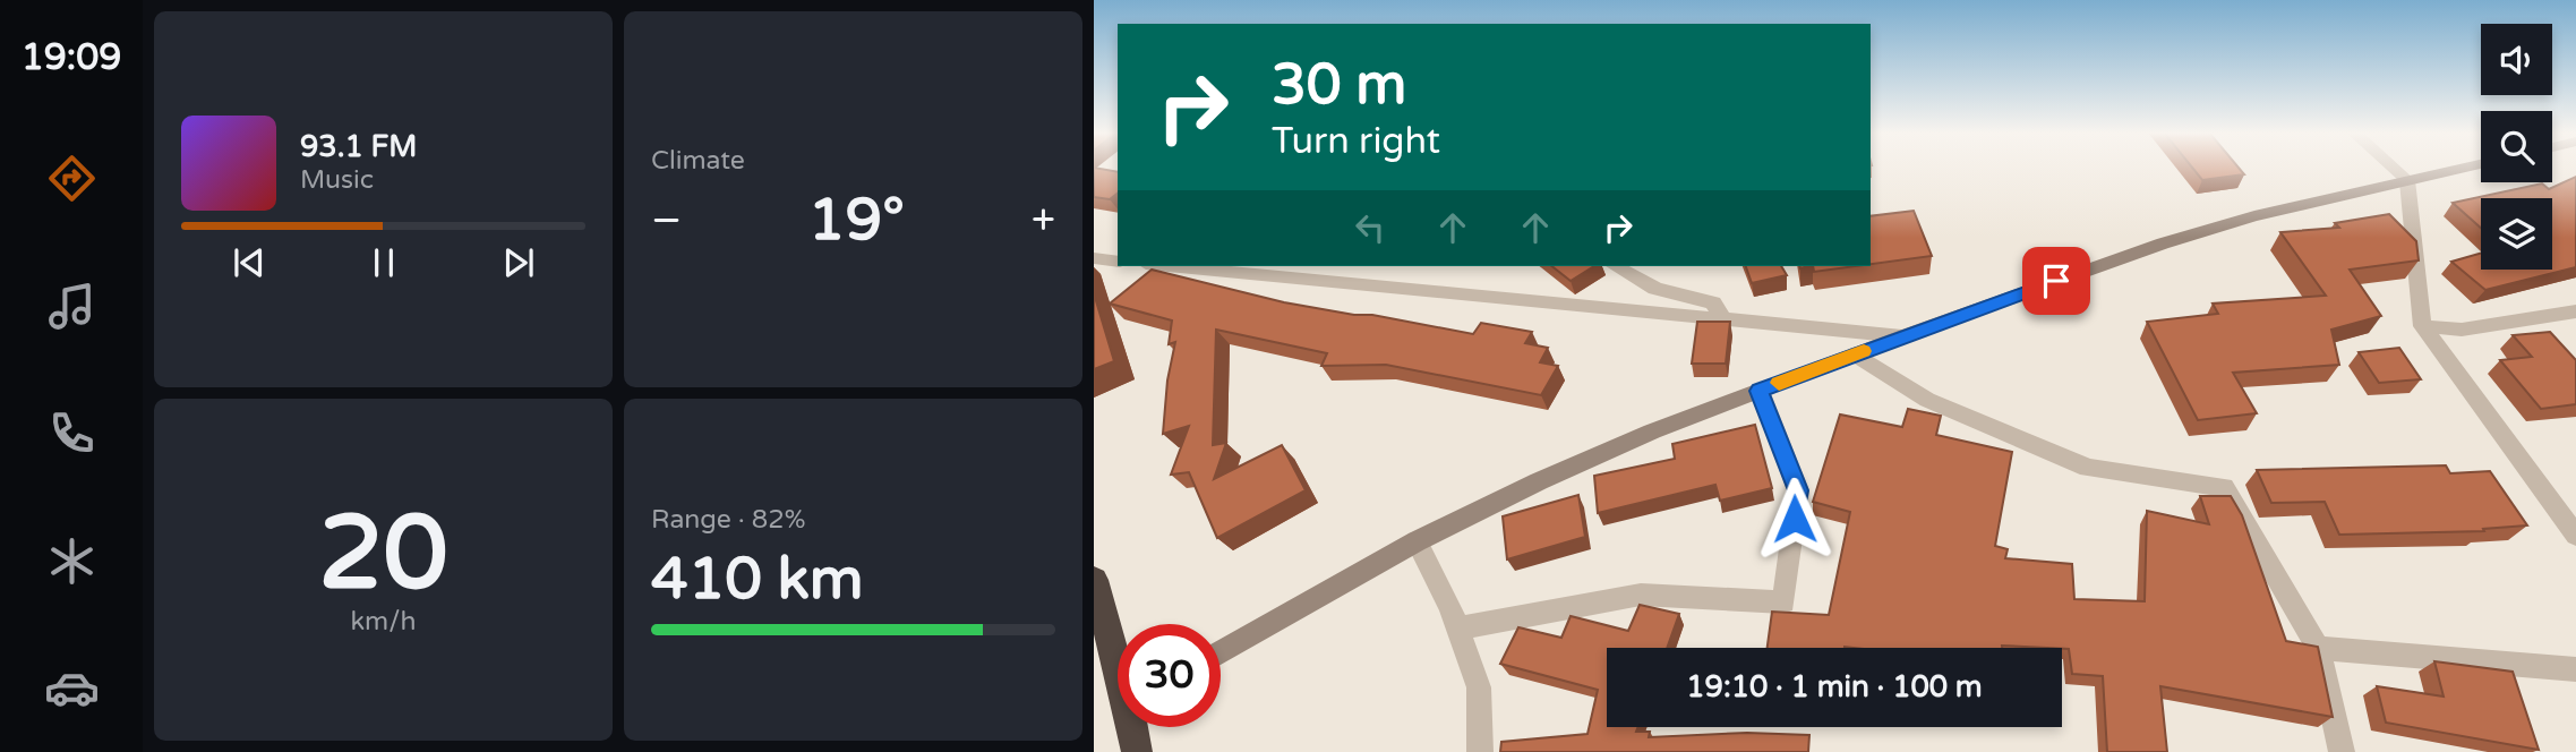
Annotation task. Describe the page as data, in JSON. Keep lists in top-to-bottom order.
{
  "page": {
    "tabs": "19:09",
    "tile": [
      "Climate",
      ["20", "km/h"],
      ["Range · 82%", "410 km"]
    ],
    "turn": ["30 m", "Turn right"],
    "song": ["93.1 FM", "Music"],
    "heat": ["−", "19°", "+"],
    "limit": "30",
    "trip": "19:10 · 1 min · 100 m"
  }
}
